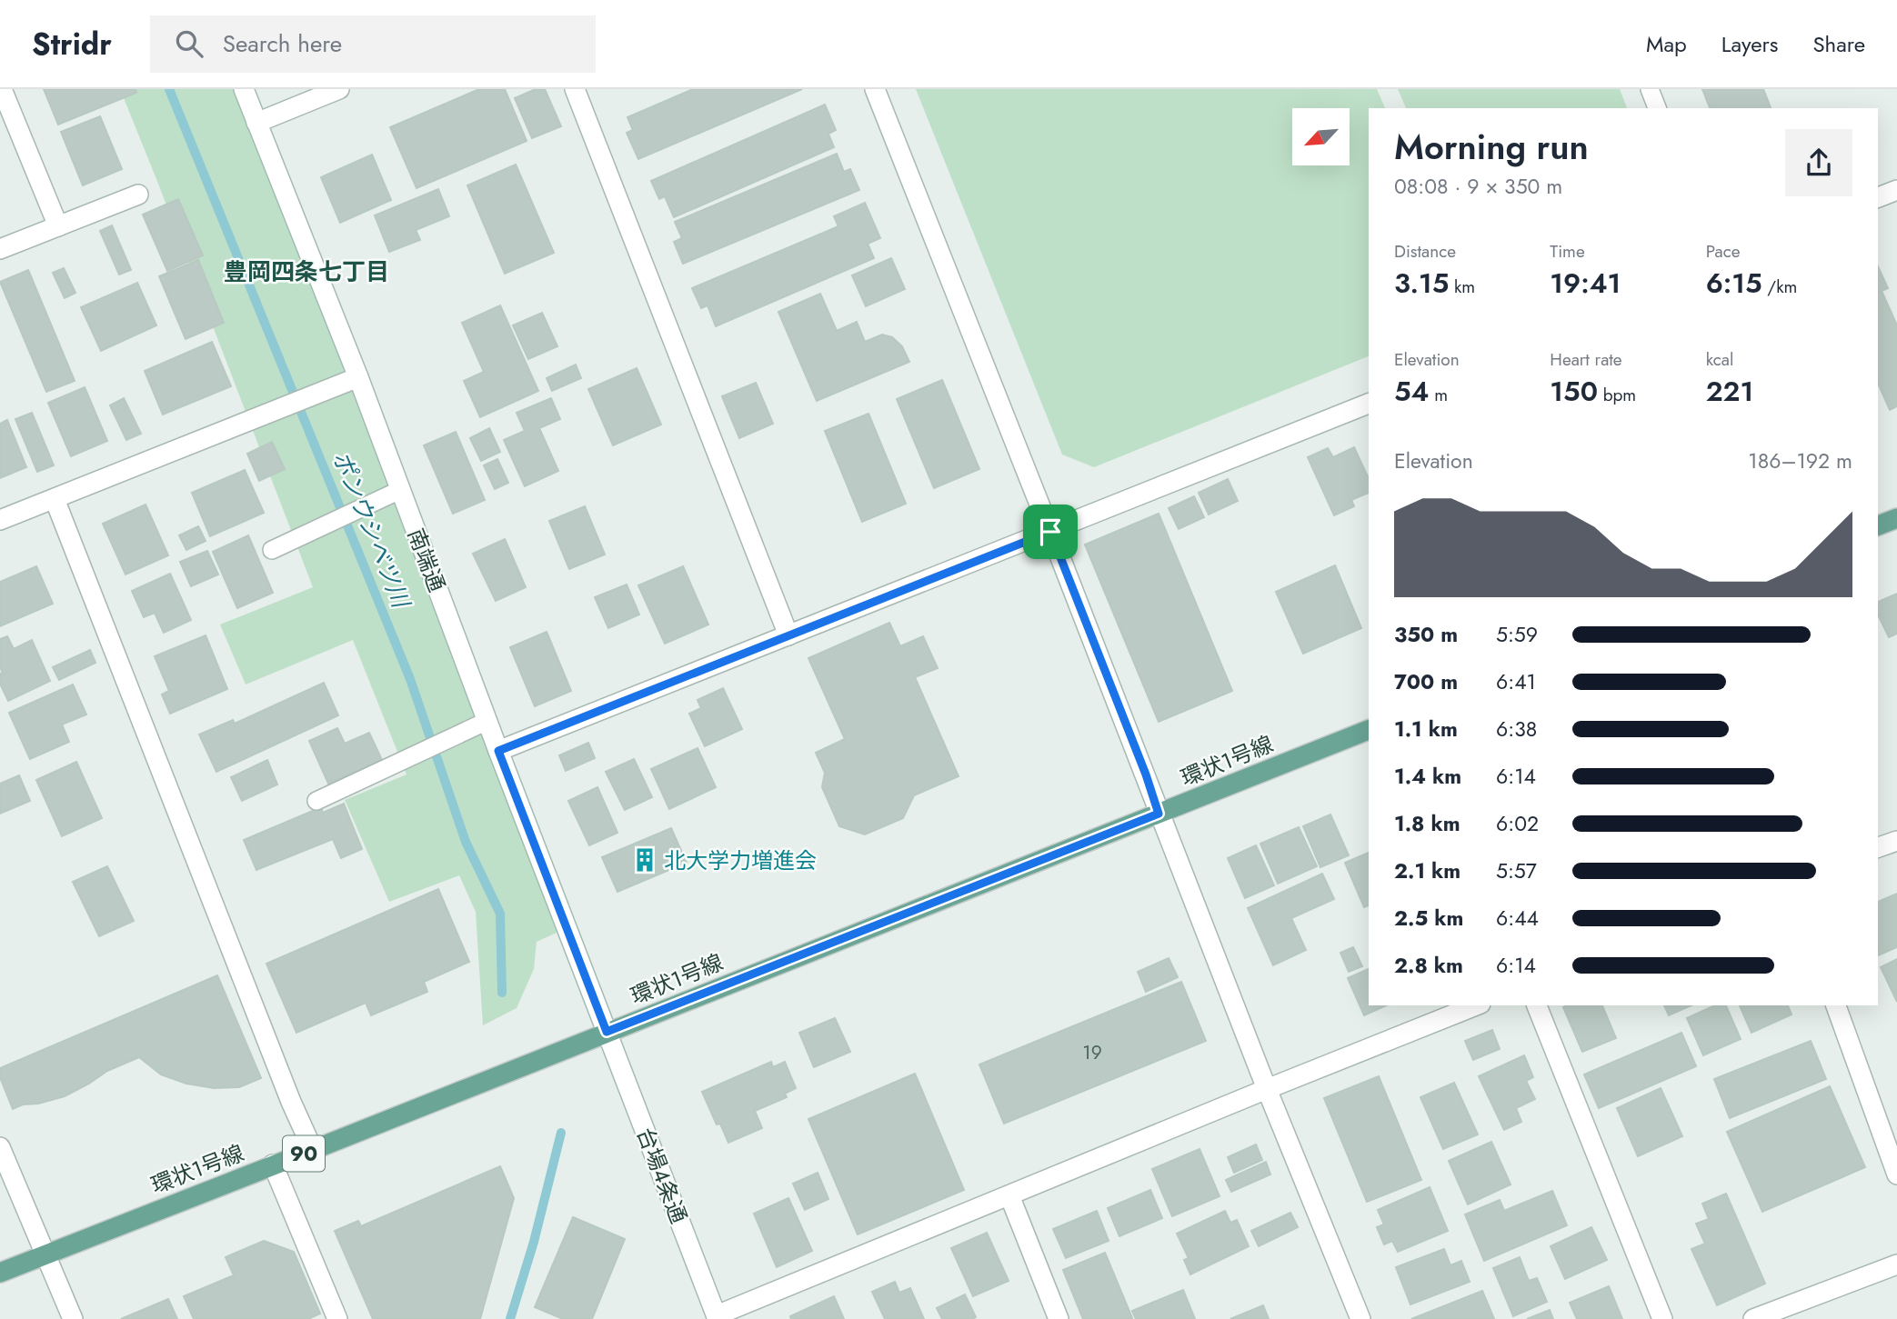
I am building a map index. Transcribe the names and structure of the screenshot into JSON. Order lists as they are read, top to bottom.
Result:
{
  "streets": {
    "main road": ["環状1号線", "90"],
    "street": ["南端通", "台場4条通"]
  },
  "crossings": [
    ["南端通", "環状1号線"],
    ["南端通", "台場4条通"],
    ["環状1号線", "台場4条通"]
  ],
  "districts": ["豊岡四条七丁目"],
  "water": ["ポンウシベツ川"],
  "places": {
    "building": ["北大学力増進会"]
  },
  "house_numbers": ["19"],
  "north": "bottom left",
  "page": {
    "header": "Stridr",
    "search": "Search here",
    "nav": ["Map", "Layers", "Share"],
    "heading": ["Morning run", "08:08 · 9 × 350 m"],
    "stats": [
      ["Distance", "3.15 km"],
      ["Time", "19:41"],
      ["Pace", "6:15 /km"],
      ["Elevation", "54 m"],
      ["Heart rate", "150 bpm"],
      ["kcal", "221"]
    ],
    "chart": ["Elevation", "186–192 m"],
    "list": [
      {
        "name": "350 m",
        "note": "5:59"
      },
      {
        "name": "700 m",
        "note": "6:41"
      },
      {
        "name": "1.1 km",
        "note": "6:38"
      },
      {
        "name": "1.4 km",
        "note": "6:14"
      },
      {
        "name": "1.8 km",
        "note": "6:02"
      },
      {
        "name": "2.1 km",
        "note": "5:57"
      },
      {
        "name": "2.5 km",
        "note": "6:44"
      },
      {
        "name": "2.8 km",
        "note": "6:14"
      }
    ]
  }
}
